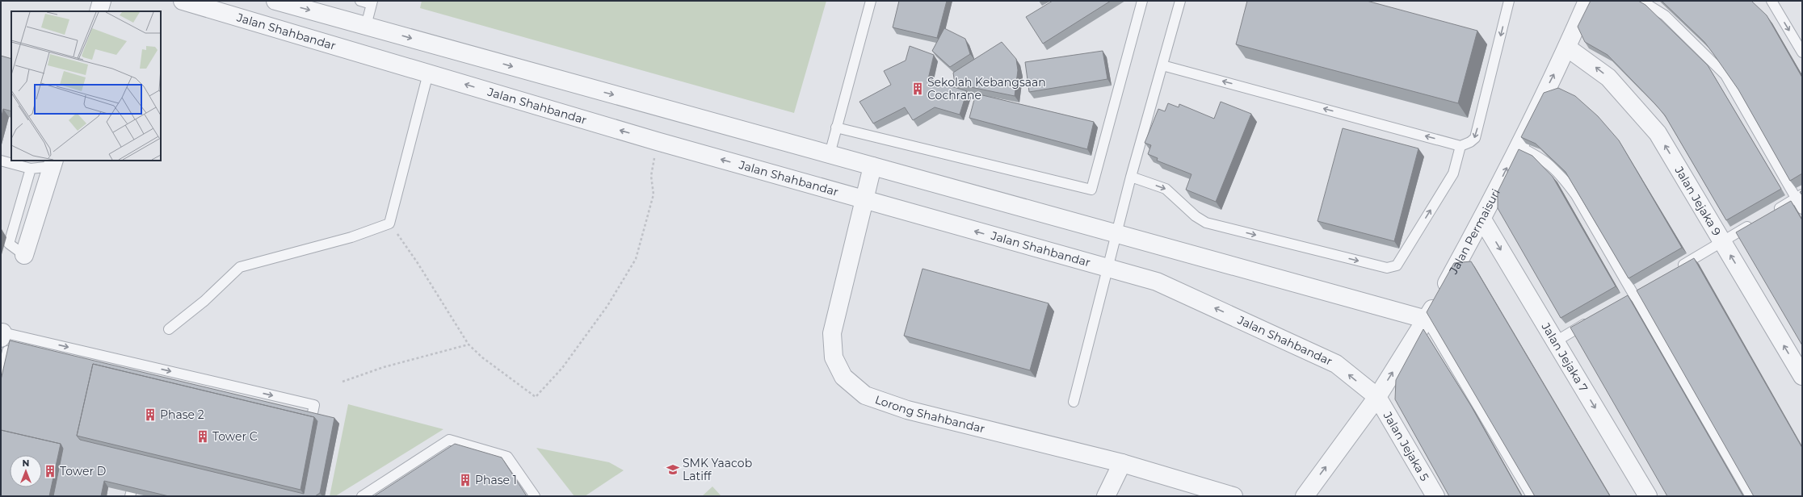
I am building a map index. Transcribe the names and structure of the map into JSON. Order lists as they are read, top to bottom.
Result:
{
  "streets": {
    "street": [
      "Jalan Shahbandar",
      "Jalan Jejaka 9",
      "Jalan Permaisuri",
      "Jalan Jejaka 7",
      "Lorong Shahbandar",
      "Jalan Jejaka 5"
    ]
  },
  "crossings": [
    ["Jalan Shahbandar", "Jalan Permaisuri"],
    ["Jalan Shahbandar", "Lorong Shahbandar"],
    ["Jalan Shahbandar", "Jalan Jejaka 5"],
    ["Jalan Jejaka 9", "Jalan Permaisuri"],
    ["Jalan Permaisuri", "Jalan Jejaka 7"],
    ["Jalan Permaisuri", "Jalan Jejaka 5"]
  ],
  "one_way": ["Jalan Jejaka 9", "Jalan Permaisuri", "Jalan Jejaka 7"],
  "places": {
    "building": [
      "Sekolah Kebangsaan Cochrane",
      "Phase 2",
      "Tower C",
      "Tower D",
      "Phase 1"
    ],
    "school or university": ["SMK Yaacob Latiff"]
  },
  "north": "top"
}
